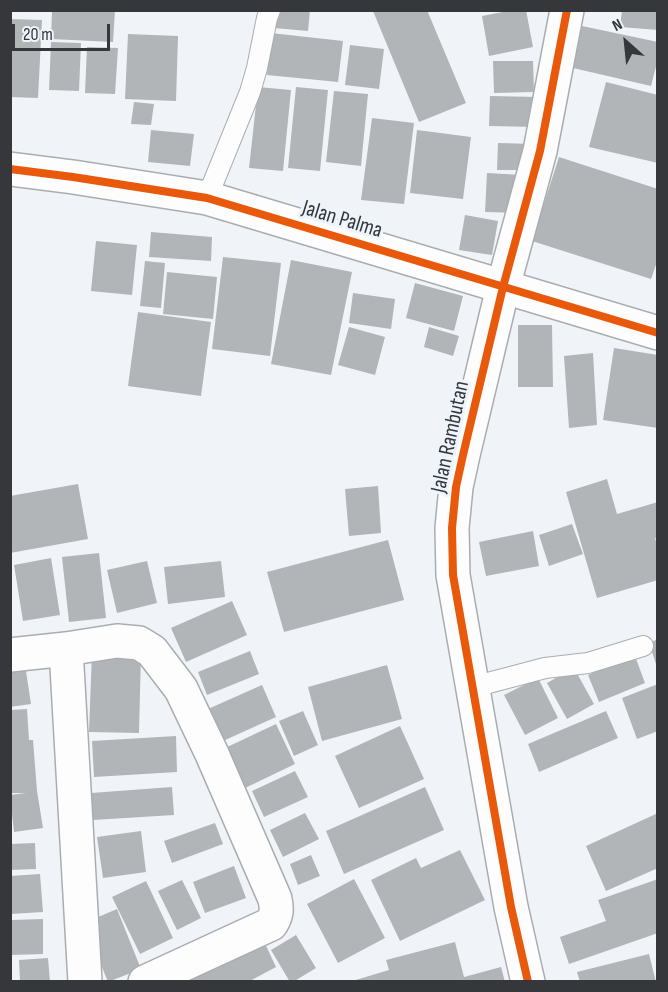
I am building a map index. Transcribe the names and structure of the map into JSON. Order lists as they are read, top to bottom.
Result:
{
  "streets": {
    "street": ["Jalan Palma", "Jalan Rambutan"]
  },
  "crossings": [
    ["Jalan Palma", "Jalan Rambutan"]
  ],
  "scale_bar": "20 m",
  "north": "top left"
}
